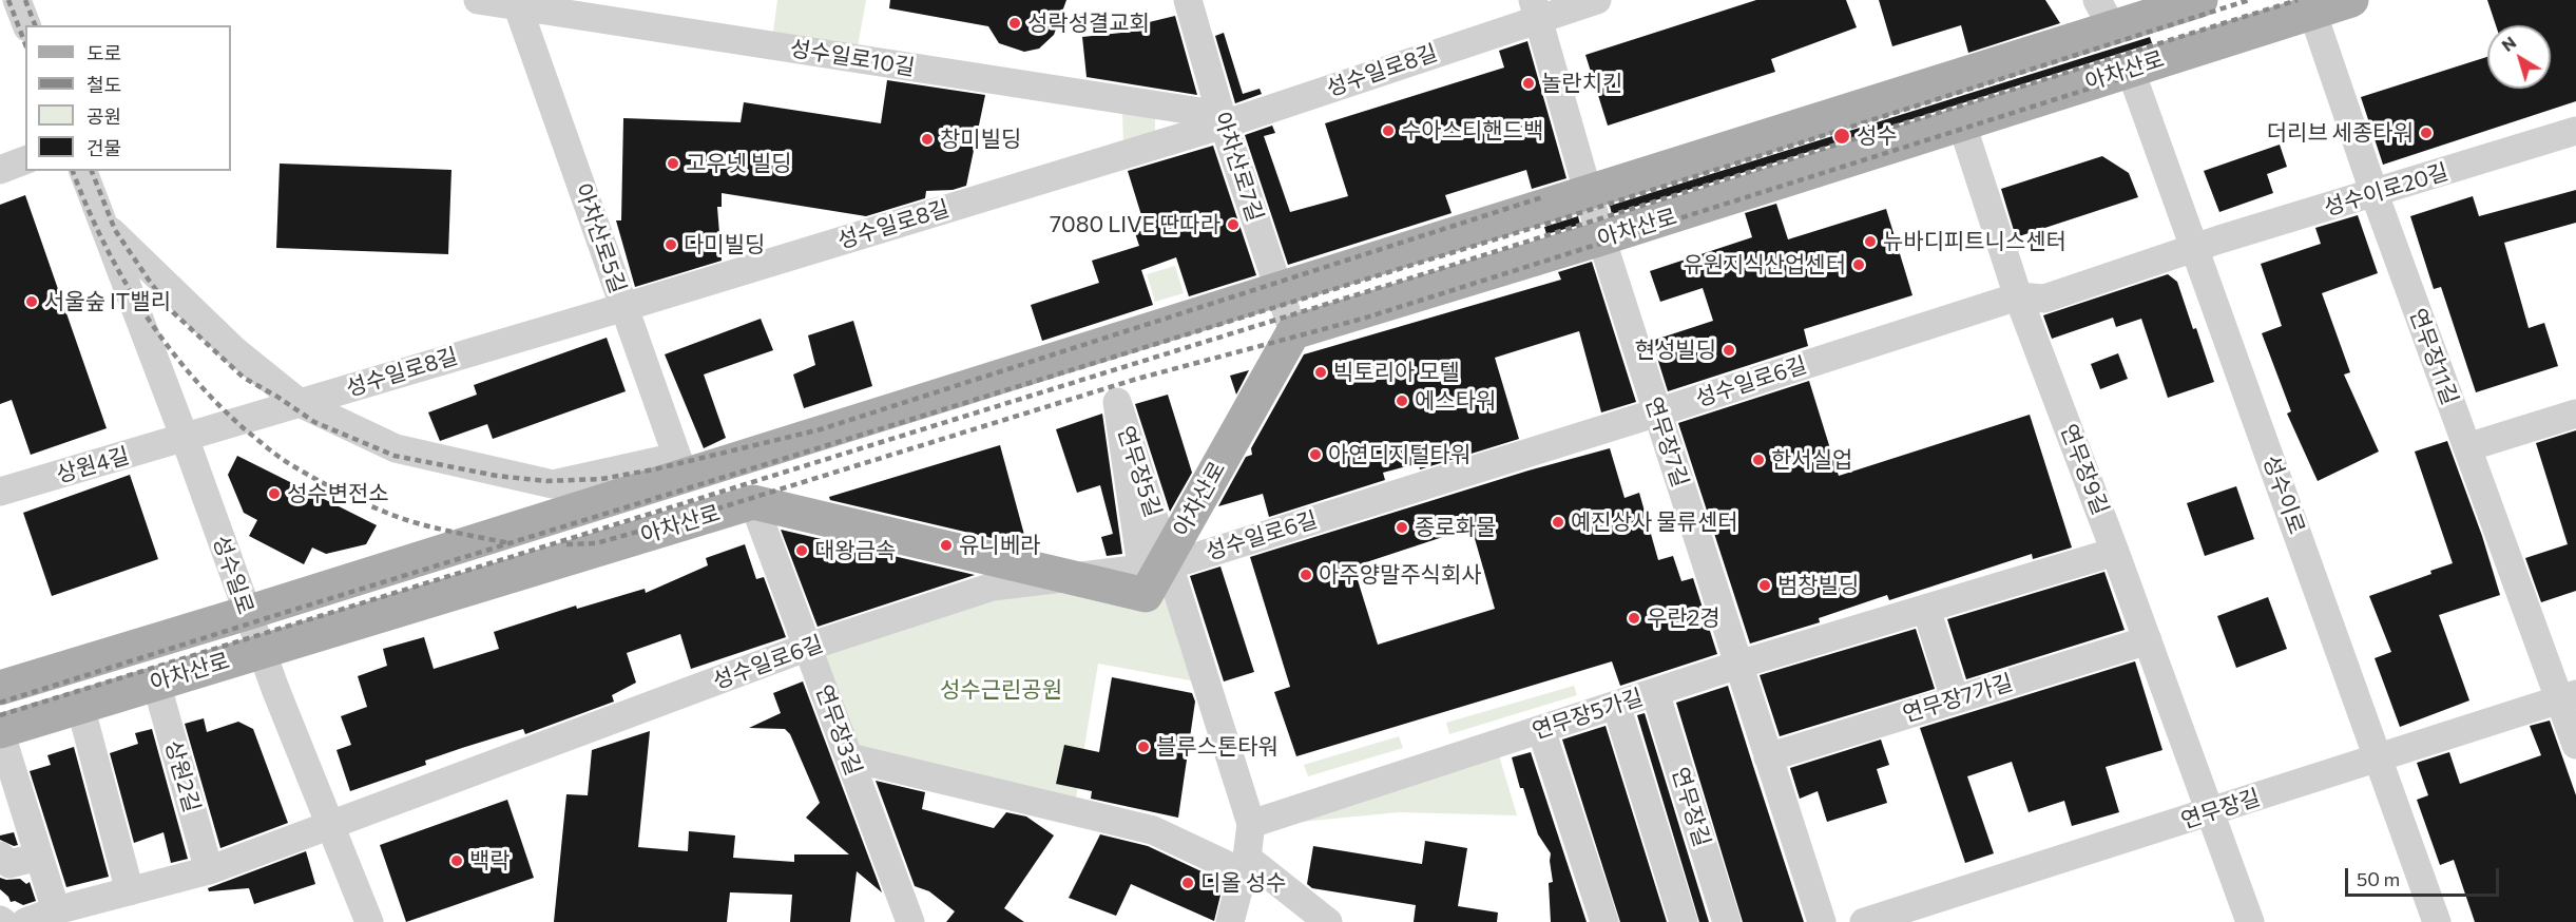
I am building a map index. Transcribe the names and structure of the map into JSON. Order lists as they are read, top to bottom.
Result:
{
  "streets": {
    "main road": ["아차산로"],
    "street": [
      "성수일로10길",
      "성수일로8길",
      "아차산로7길",
      "성수이로20길",
      "아차산로5길",
      "연무장11길",
      "성수일로6길",
      "연무장7길",
      "상원4길",
      "연무장9길",
      "연무장5길",
      "성수이로",
      "성수일로",
      "연무장7가길",
      "연무장5가길",
      "연무장3길",
      "상원2길",
      "연무장길"
    ]
  },
  "crossings": [
    ["성수일로10길", "성수일로8길"],
    ["성수일로10길", "아차산로7길"],
    ["성수일로10길", "아차산로5길"],
    ["성수일로8길", "아차산로"],
    ["성수일로8길", "아차산로7길"],
    ["성수일로8길", "아차산로5길"],
    ["성수일로8길", "연무장7길"],
    ["성수일로8길", "상원4길"],
    ["성수일로8길", "성수일로"],
    ["아차산로", "아차산로7길"],
    ["아차산로", "아차산로5길"],
    ["아차산로", "연무장11길"],
    ["아차산로", "연무장7길"],
    ["아차산로", "연무장9길"],
    ["아차산로", "연무장5길"],
    ["아차산로", "성수이로"],
    ["아차산로", "성수일로"],
    ["아차산로", "연무장3길"],
    ["아차산로", "상원2길"],
    ["성수이로20길", "연무장11길"],
    ["성수이로20길", "성수일로6길"],
    ["성수이로20길", "성수이로"],
    ["연무장11길", "연무장길"],
    ["성수일로6길", "연무장7길"],
    ["성수일로6길", "연무장9길"],
    ["성수일로6길", "연무장5길"],
    ["성수일로6길", "성수이로"],
    ["성수일로6길", "성수일로"],
    ["성수일로6길", "연무장3길"],
    ["연무장7길", "연무장7가길"],
    ["연무장7길", "연무장5가길"],
    ["상원4길", "성수일로"],
    ["연무장9길", "연무장7가길"],
    ["연무장9길", "연무장5가길"],
    ["연무장9길", "연무장길"],
    ["연무장5길", "연무장5가길"],
    ["성수이로", "연무장길"],
    ["연무장5가길", "연무장길"]
  ],
  "parks": ["성수근린공원"],
  "places": [
    "성락성결교회",
    "놀란치킨",
    "수아스티핸드백",
    "더리브 세종타워",
    "성수",
    "창미빌딩",
    "고우넷 빌딩",
    "7080 LIVE 딴따라",
    "뉴바디피트니스센터",
    "다미빌딩",
    "유원지식산업센터",
    "서울숲 IT밸리",
    "현성빌딩",
    "빅토리아 모텔",
    "에스타워",
    "아연디지털타워",
    "한서실업",
    "성수변전소",
    "예진상사 물류센터",
    "종로화물",
    "유니베라",
    "대왕금속",
    "아주양말주식회사",
    "범창빌딩",
    "우란2경",
    "블루스톤타워",
    "백락",
    "디올 성수"
  ],
  "legend": [
    "도로",
    "철도",
    "공원",
    "건물"
  ],
  "scale_bar": "50 m",
  "north": "top left"
}
